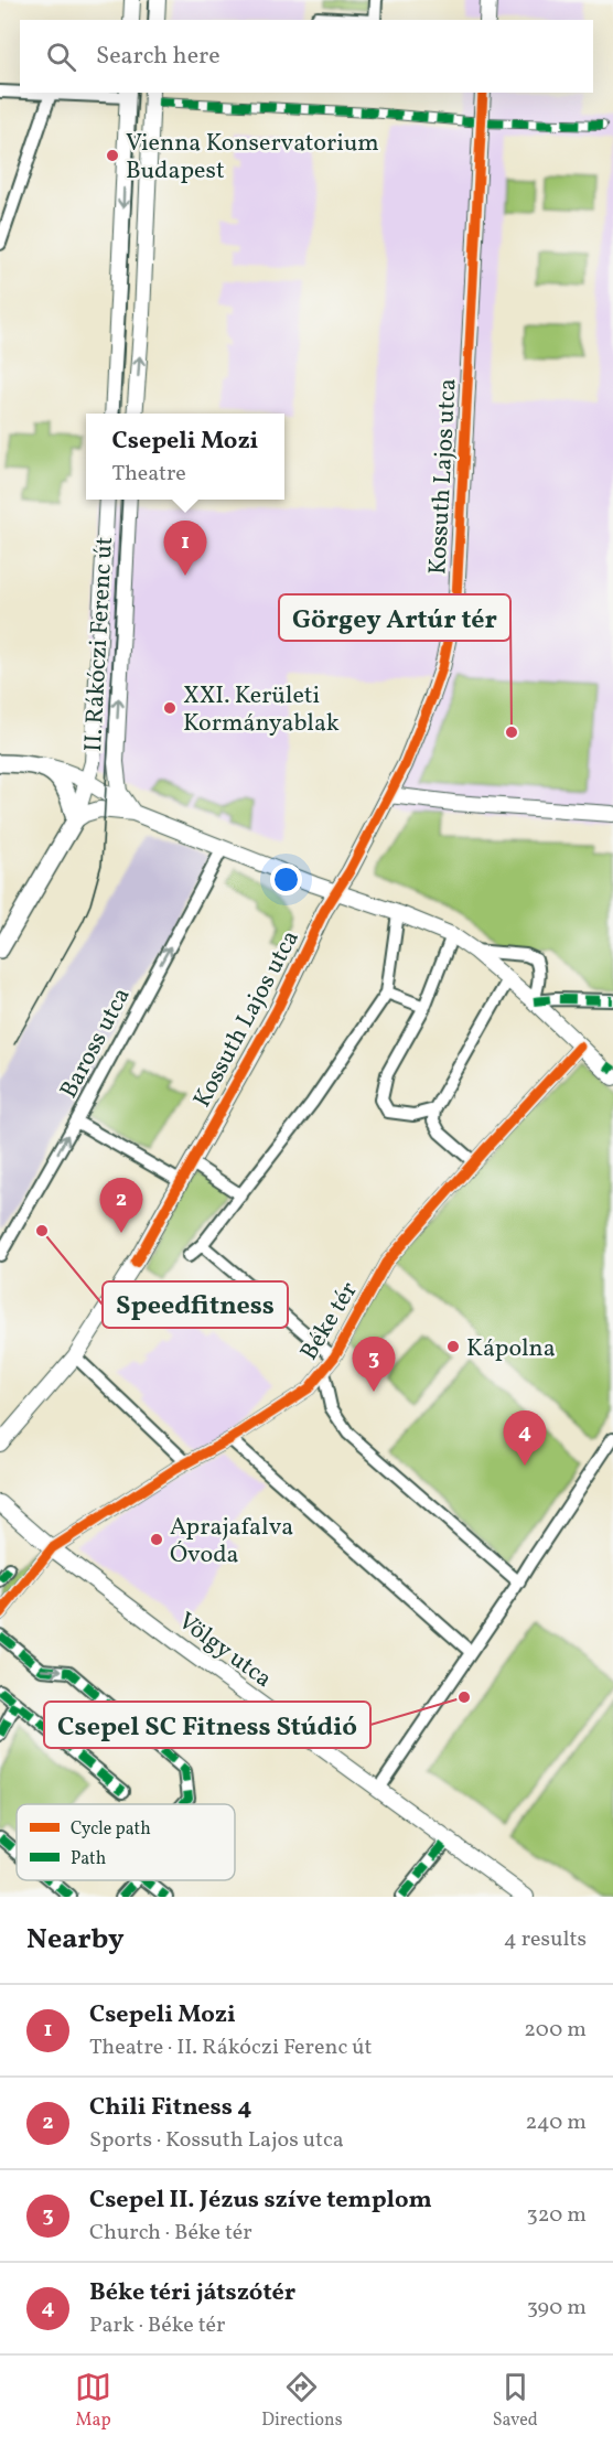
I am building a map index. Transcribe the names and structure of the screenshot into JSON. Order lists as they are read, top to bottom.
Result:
{
  "streets": {
    "main road": ["II. Rákóczi Ferenc út"],
    "street": [
      "Kossuth Lajos utca",
      "Baross utca",
      "Béke tér",
      "Völgy utca"
    ]
  },
  "crossings": [
    ["Béke tér", "Völgy utca"]
  ],
  "one_way": ["Baross utca"],
  "places": [
    "Vienna Konservatorium Budapest",
    "XXI. Kerületi Kormányablak",
    "Görgey Artúr tér",
    "Speedfitness",
    "Kápolna",
    "Aprajafalva Óvoda",
    "Csepel SC Fitness Stúdió"
  ],
  "legend": ["Cycle path", "Path"],
  "page": {
    "search": "Search here",
    "popup": ["Csepeli Mozi", "Theatre"],
    "pins": [
      "1",
      "2",
      "3",
      "4"
    ],
    "heading": ["Nearby", "4 results"],
    "list": [
      {
        "mark": "1",
        "name": "Csepeli Mozi",
        "note": "Theatre · II. Rákóczi Ferenc út",
        "value": "200 m"
      },
      {
        "mark": "2",
        "name": "Chili Fitness 4",
        "note": "Sports · Kossuth Lajos utca",
        "value": "240 m"
      },
      {
        "mark": "3",
        "name": "Csepel II. Jézus szíve templom",
        "note": "Church · Béke tér",
        "value": "320 m"
      },
      {
        "mark": "4",
        "name": "Béke téri játszótér",
        "note": "Park · Béke tér",
        "value": "390 m"
      }
    ],
    "nav": ["Map", "Directions", "Saved"]
  }
}
